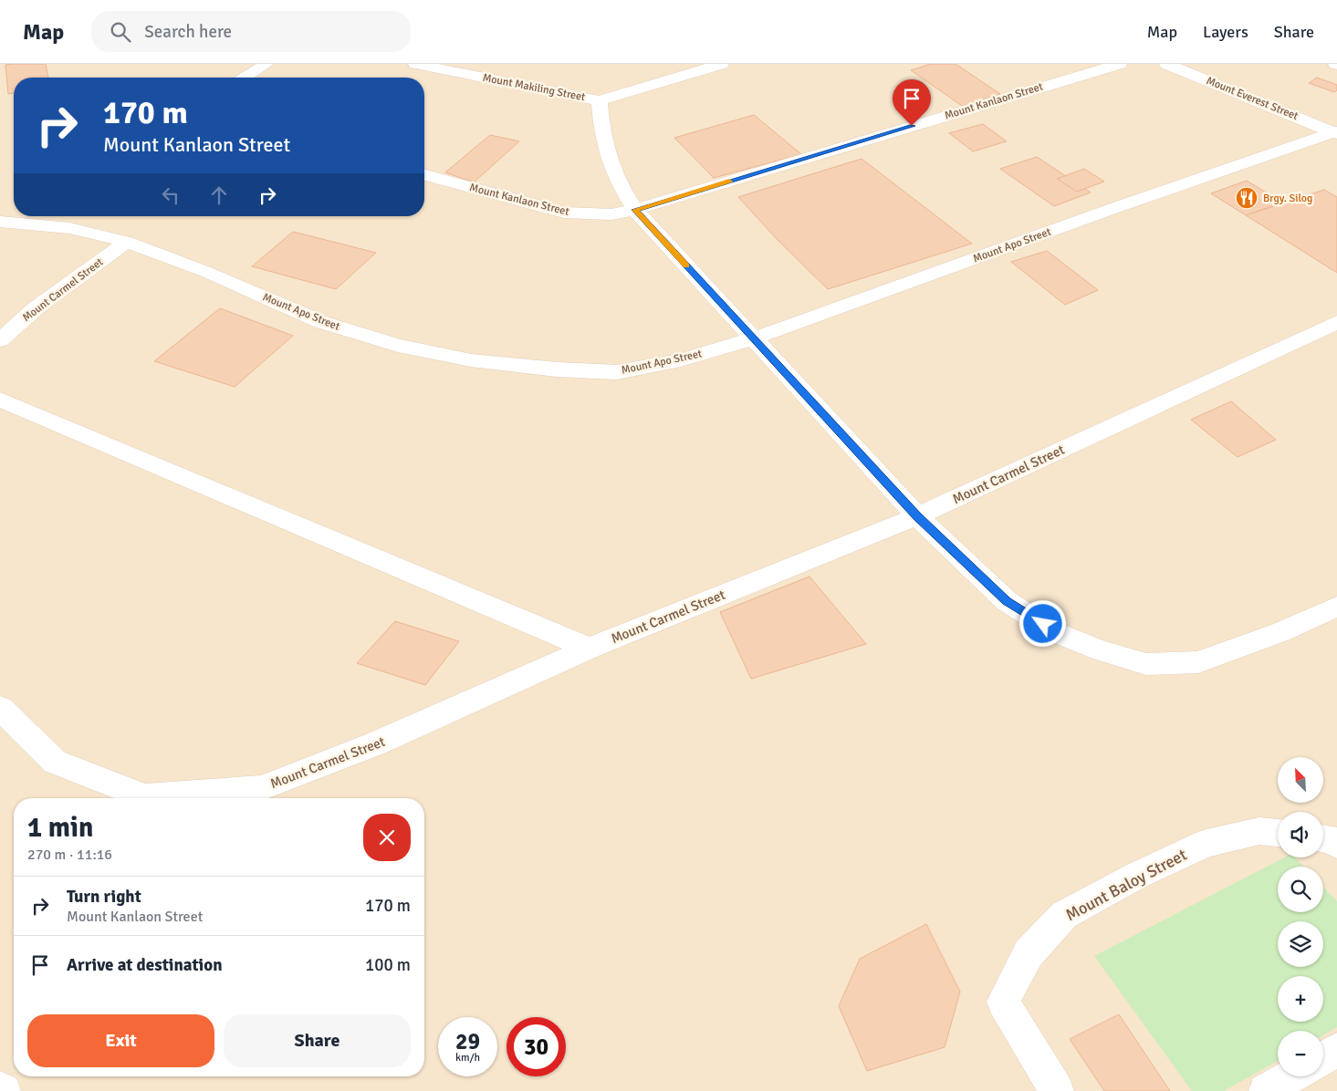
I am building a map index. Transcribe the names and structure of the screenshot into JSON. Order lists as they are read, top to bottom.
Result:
{
  "streets": {
    "street": [
      "Mount Makiling Street",
      "Mount Everest Street",
      "Mount Kanlaon Street",
      "Mount Apo Street",
      "Mount Carmel Street",
      "Mount Baloy Street"
    ]
  },
  "crossings": [
    ["Mount Everest Street", "Mount Apo Street"],
    ["Mount Apo Street", "Mount Carmel Street"]
  ],
  "places": {
    "restaurant": ["Brgy. Silog"]
  },
  "north": "top left",
  "page": {
    "header": "Map",
    "search": "Search here",
    "nav": ["Map", "Layers", "Share"],
    "turn": ["170 m", "Mount Kanlaon Street"],
    "map_buttons": ["+", "−"],
    "heading": ["1 min", "270 m · 11:16"],
    "list": [
      {
        "name": "Turn right",
        "note": "Mount Kanlaon Street",
        "value": "170 m"
      },
      {
        "name": "Arrive at destination",
        "value": "100 m"
      }
    ],
    "buttons": ["Exit", "Share"],
    "speed": "29 km/h",
    "limit": "30"
  }
}
